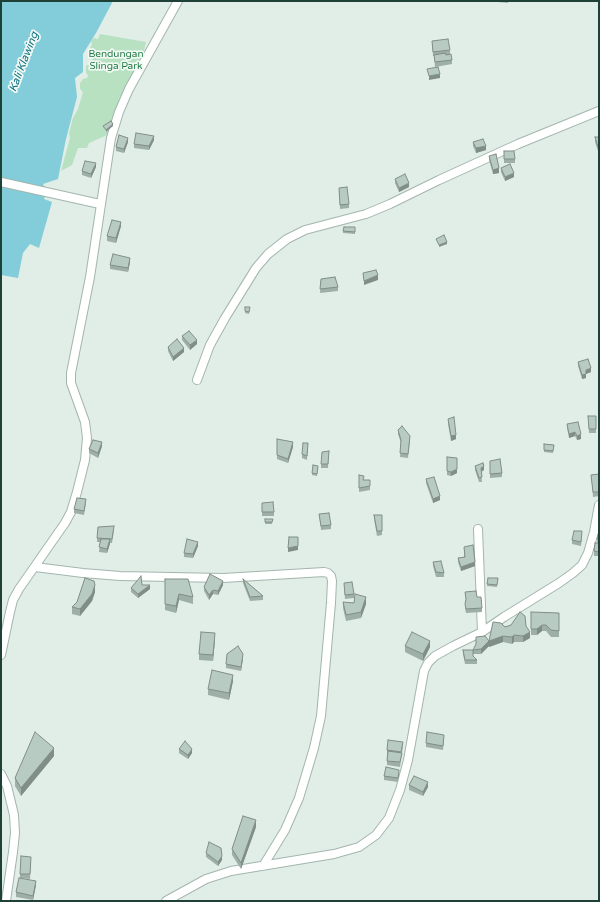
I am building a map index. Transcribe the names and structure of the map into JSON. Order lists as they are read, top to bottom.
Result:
{
  "water": ["Kali Klawing"],
  "parks": ["Bendungan Slinga Park"]
}
